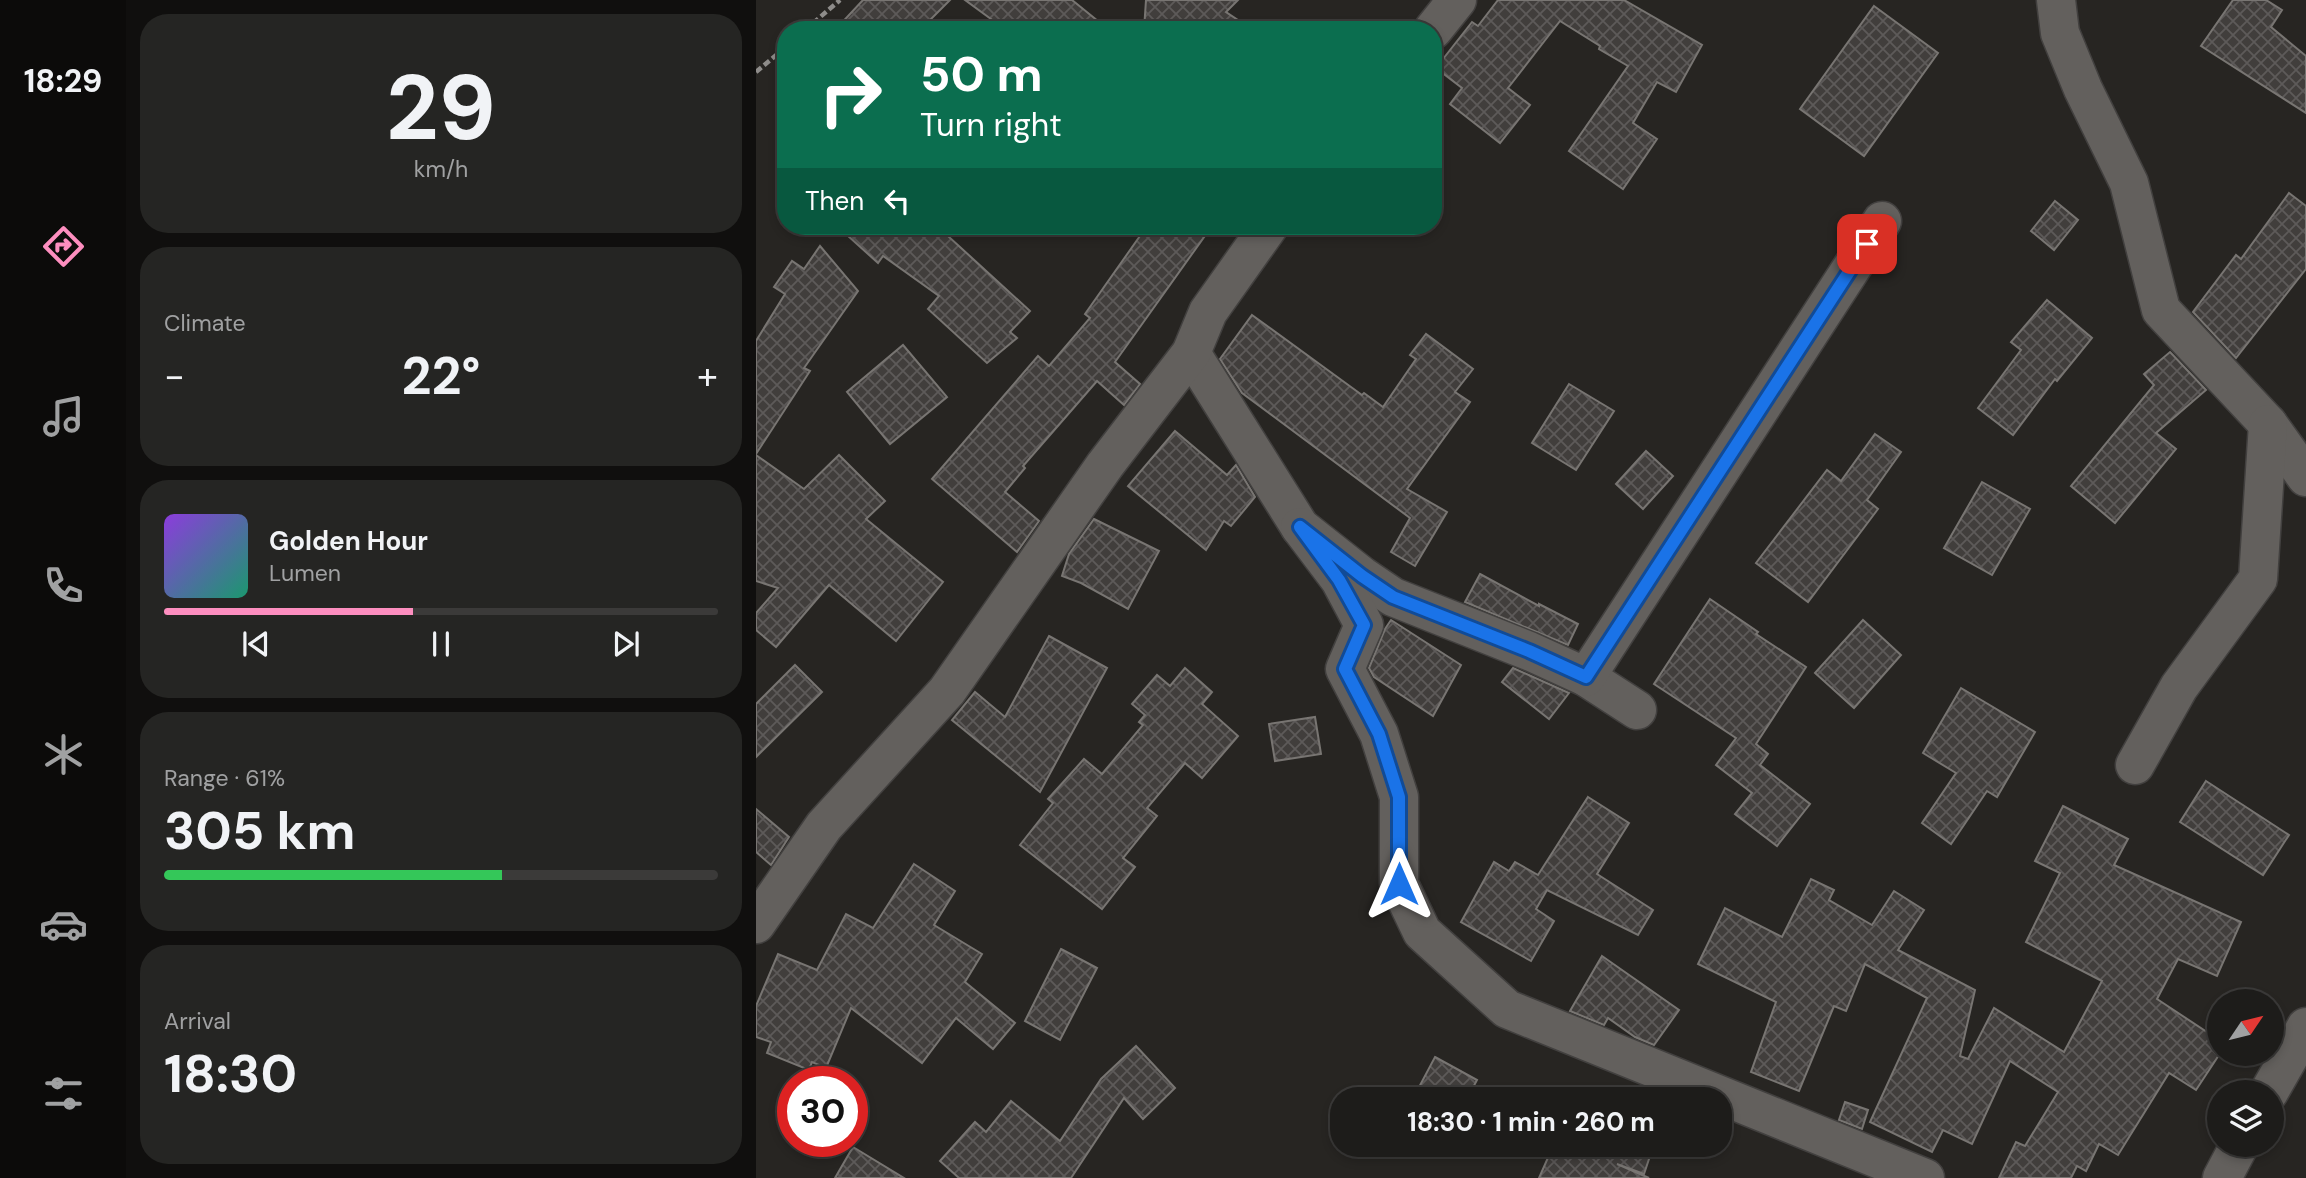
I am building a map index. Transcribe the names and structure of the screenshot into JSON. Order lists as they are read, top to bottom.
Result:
{
  "north": "top right",
  "page": {
    "tabs": "18:29",
    "tile": [
      ["29", "km/h"],
      "Climate",
      ["Range · 61%", "305 km"],
      ["Arrival", "18:30"]
    ],
    "turn": ["50 m", "Turn right"],
    "then": "Then",
    "heat": ["−", "22°", "+"],
    "song": ["Golden Hour", "Lumen"],
    "limit": "30",
    "trip": "18:30 · 1 min · 260 m"
  }
}
